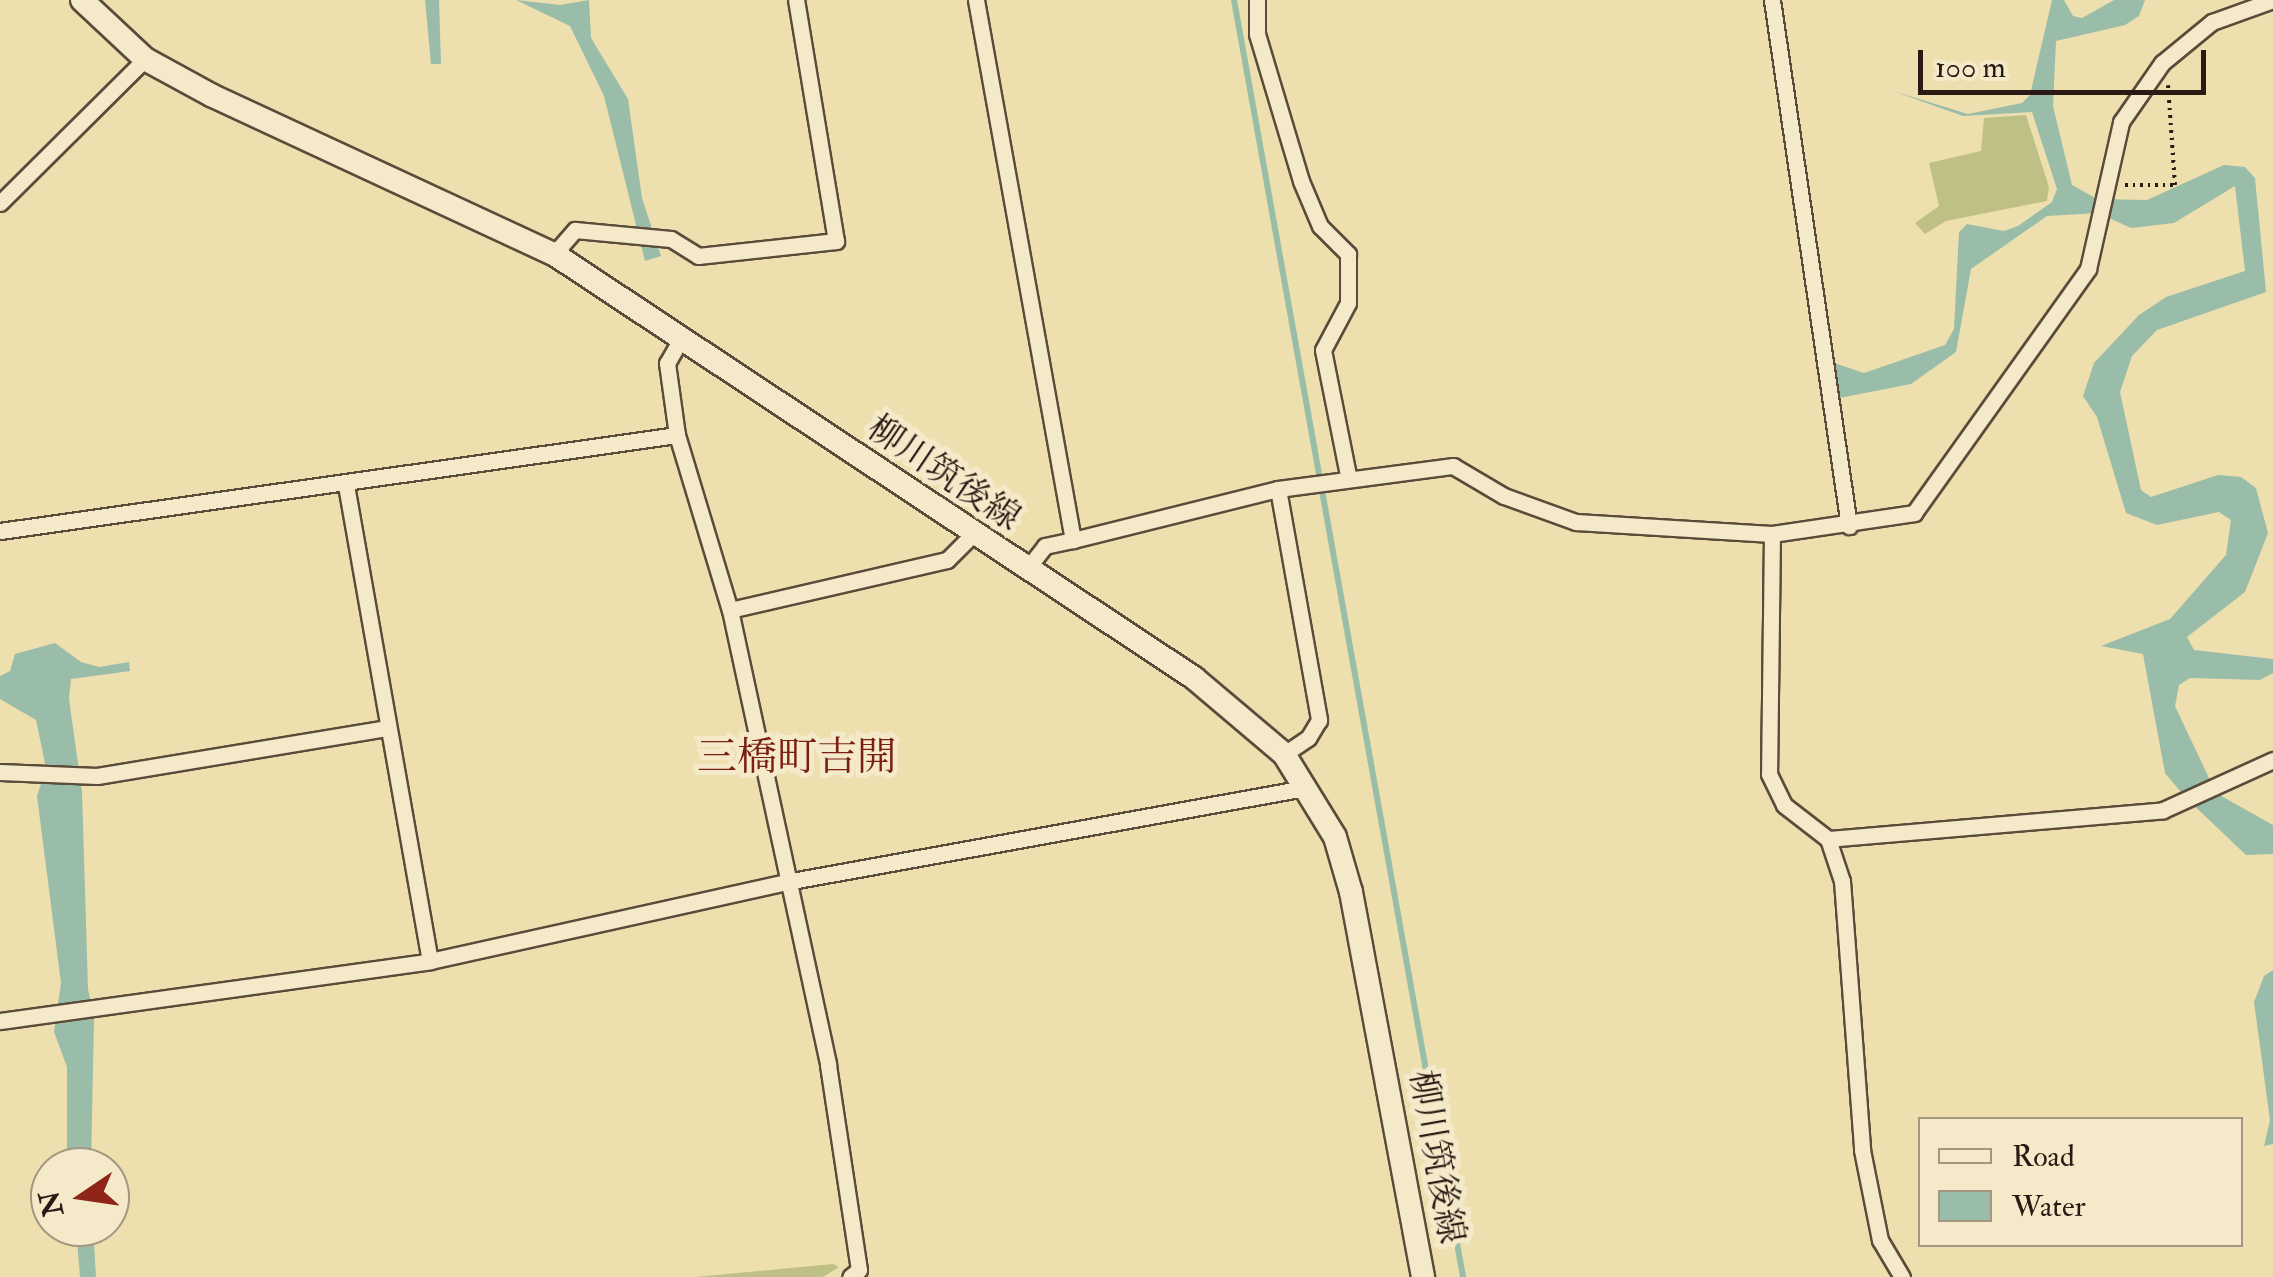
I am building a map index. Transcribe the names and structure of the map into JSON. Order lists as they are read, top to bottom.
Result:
{
  "streets": {
    "main road": ["柳川筑後線"]
  },
  "districts": ["三橋町吉開"],
  "legend": ["Road", "Water"],
  "scale_bar": "100 m",
  "north": "left"
}
